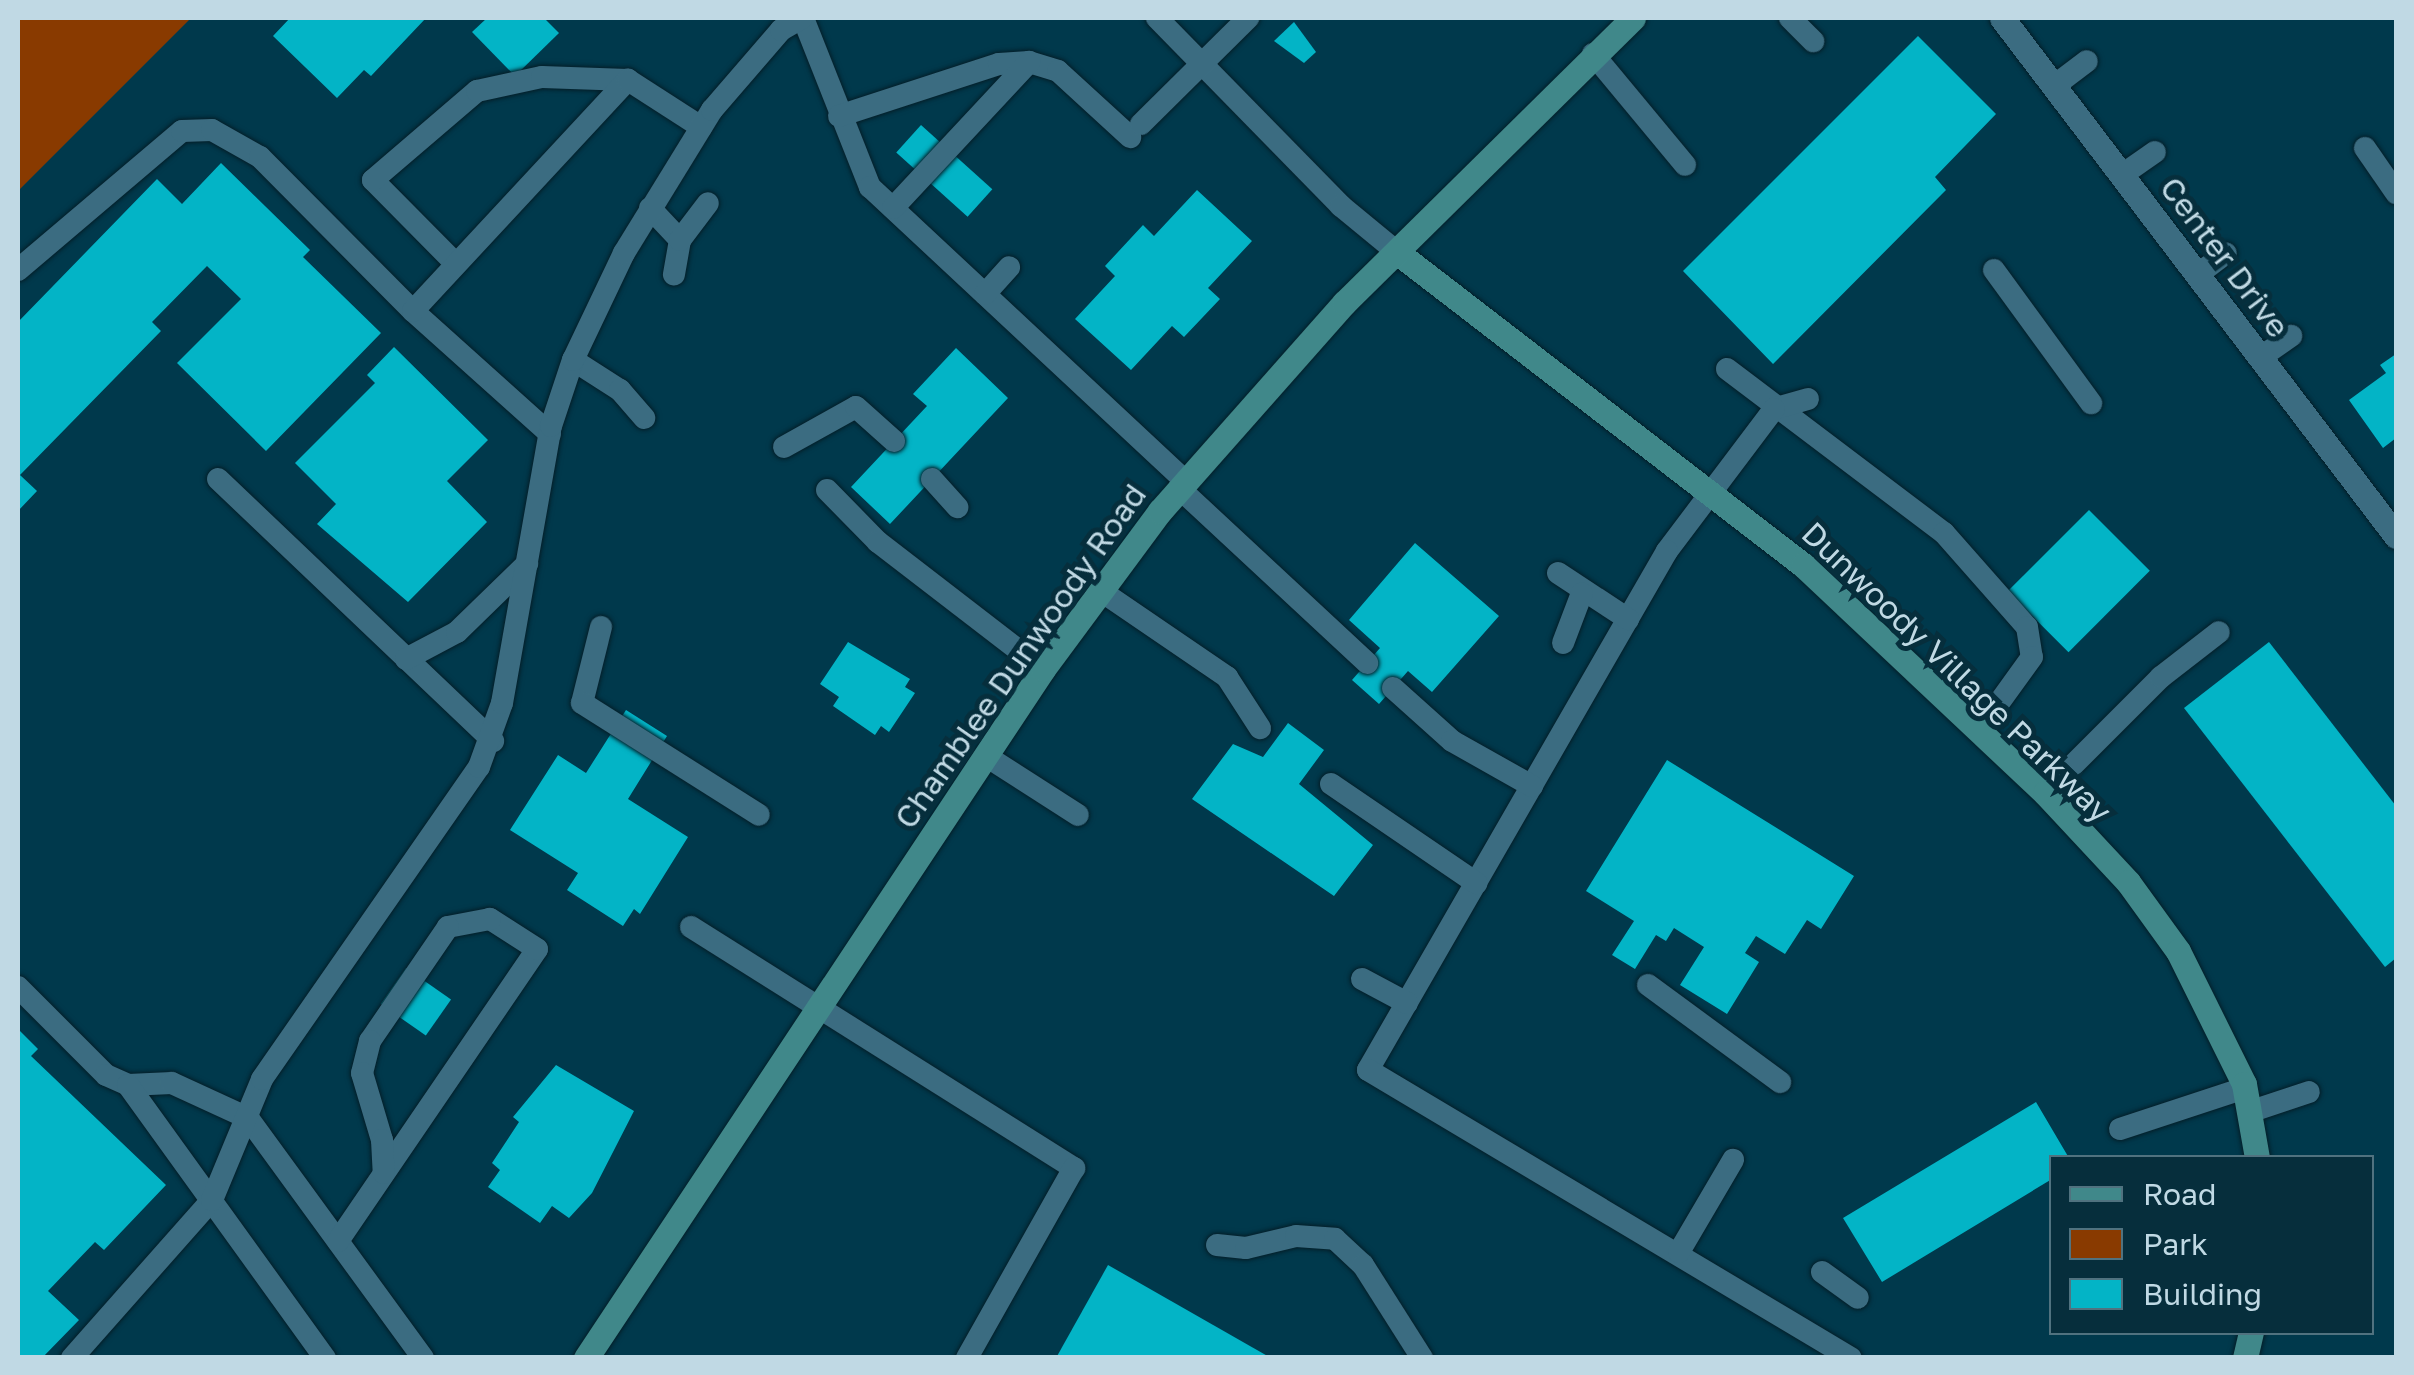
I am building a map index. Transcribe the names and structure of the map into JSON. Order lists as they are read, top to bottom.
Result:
{
  "streets": {
    "street": ["Center Drive", "Chamblee Dunwoody Road", "Dunwoody Village Parkway"]
  },
  "crossings": [
    ["Chamblee Dunwoody Road", "Dunwoody Village Parkway"]
  ],
  "legend": ["Road", "Park", "Building"]
}
